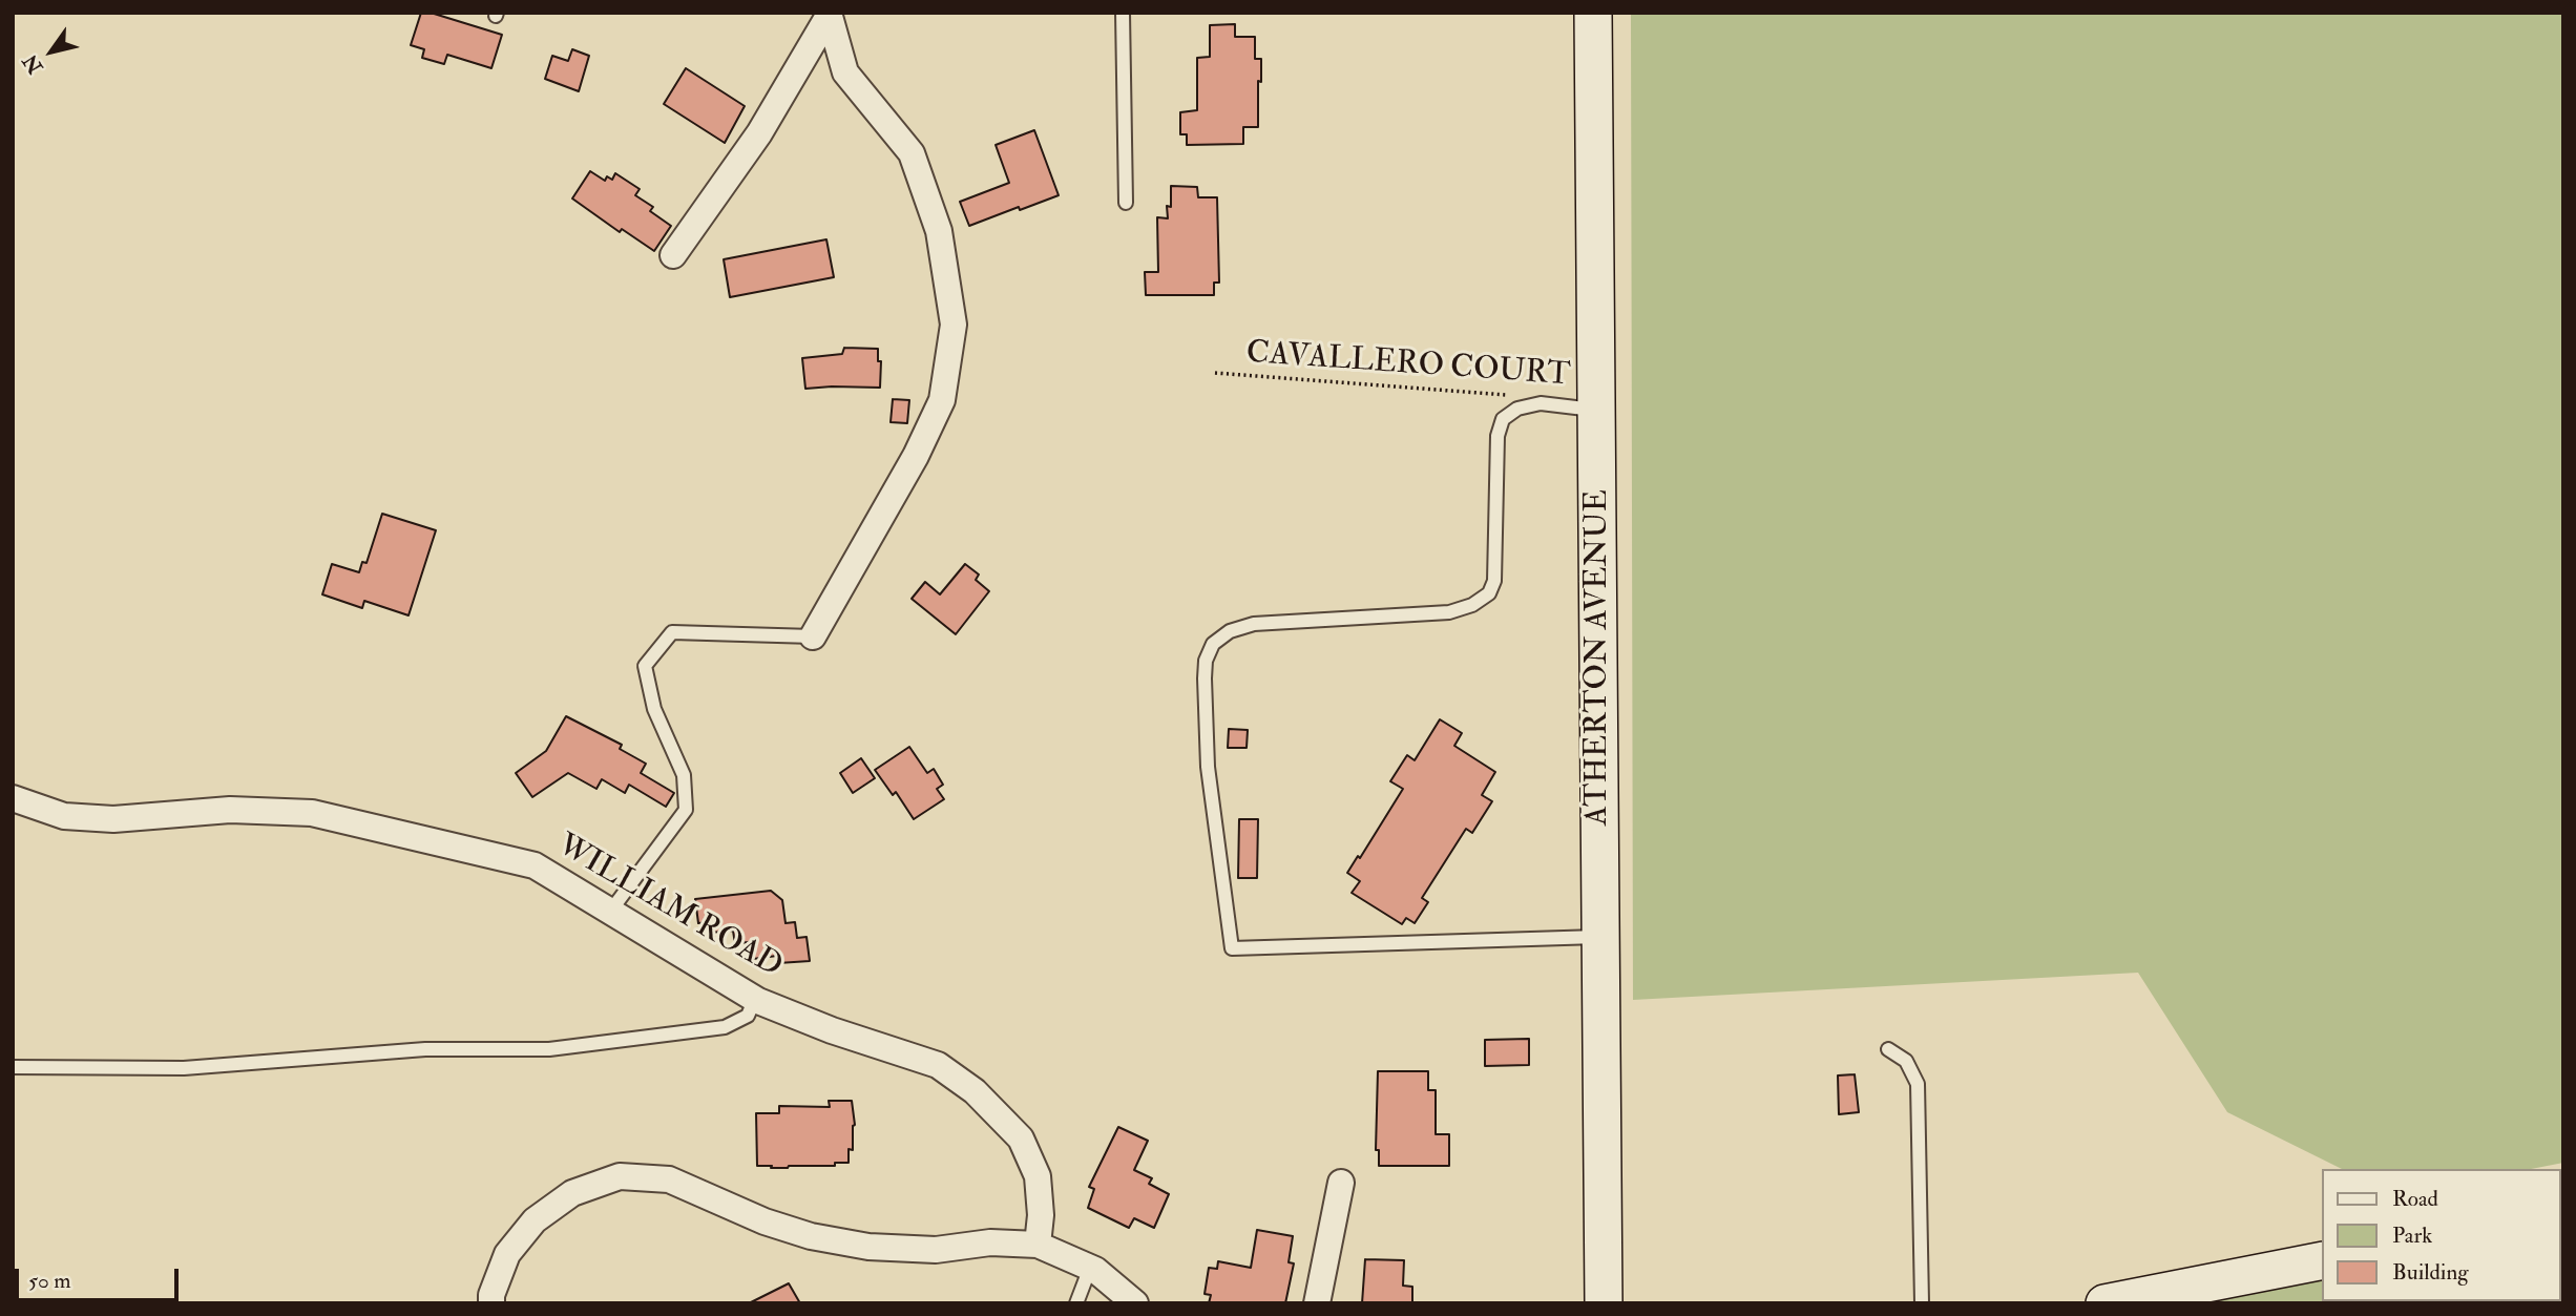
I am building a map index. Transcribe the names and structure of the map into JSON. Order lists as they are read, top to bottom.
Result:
{
  "streets": {
    "main road": ["ATHERTON AVENUE"],
    "street": ["WILLIAM ROAD"],
    "path": ["CAVALLERO COURT"]
  },
  "legend": ["Road", "Park", "Building"],
  "scale_bar": "50 m",
  "north": "bottom left"
}
